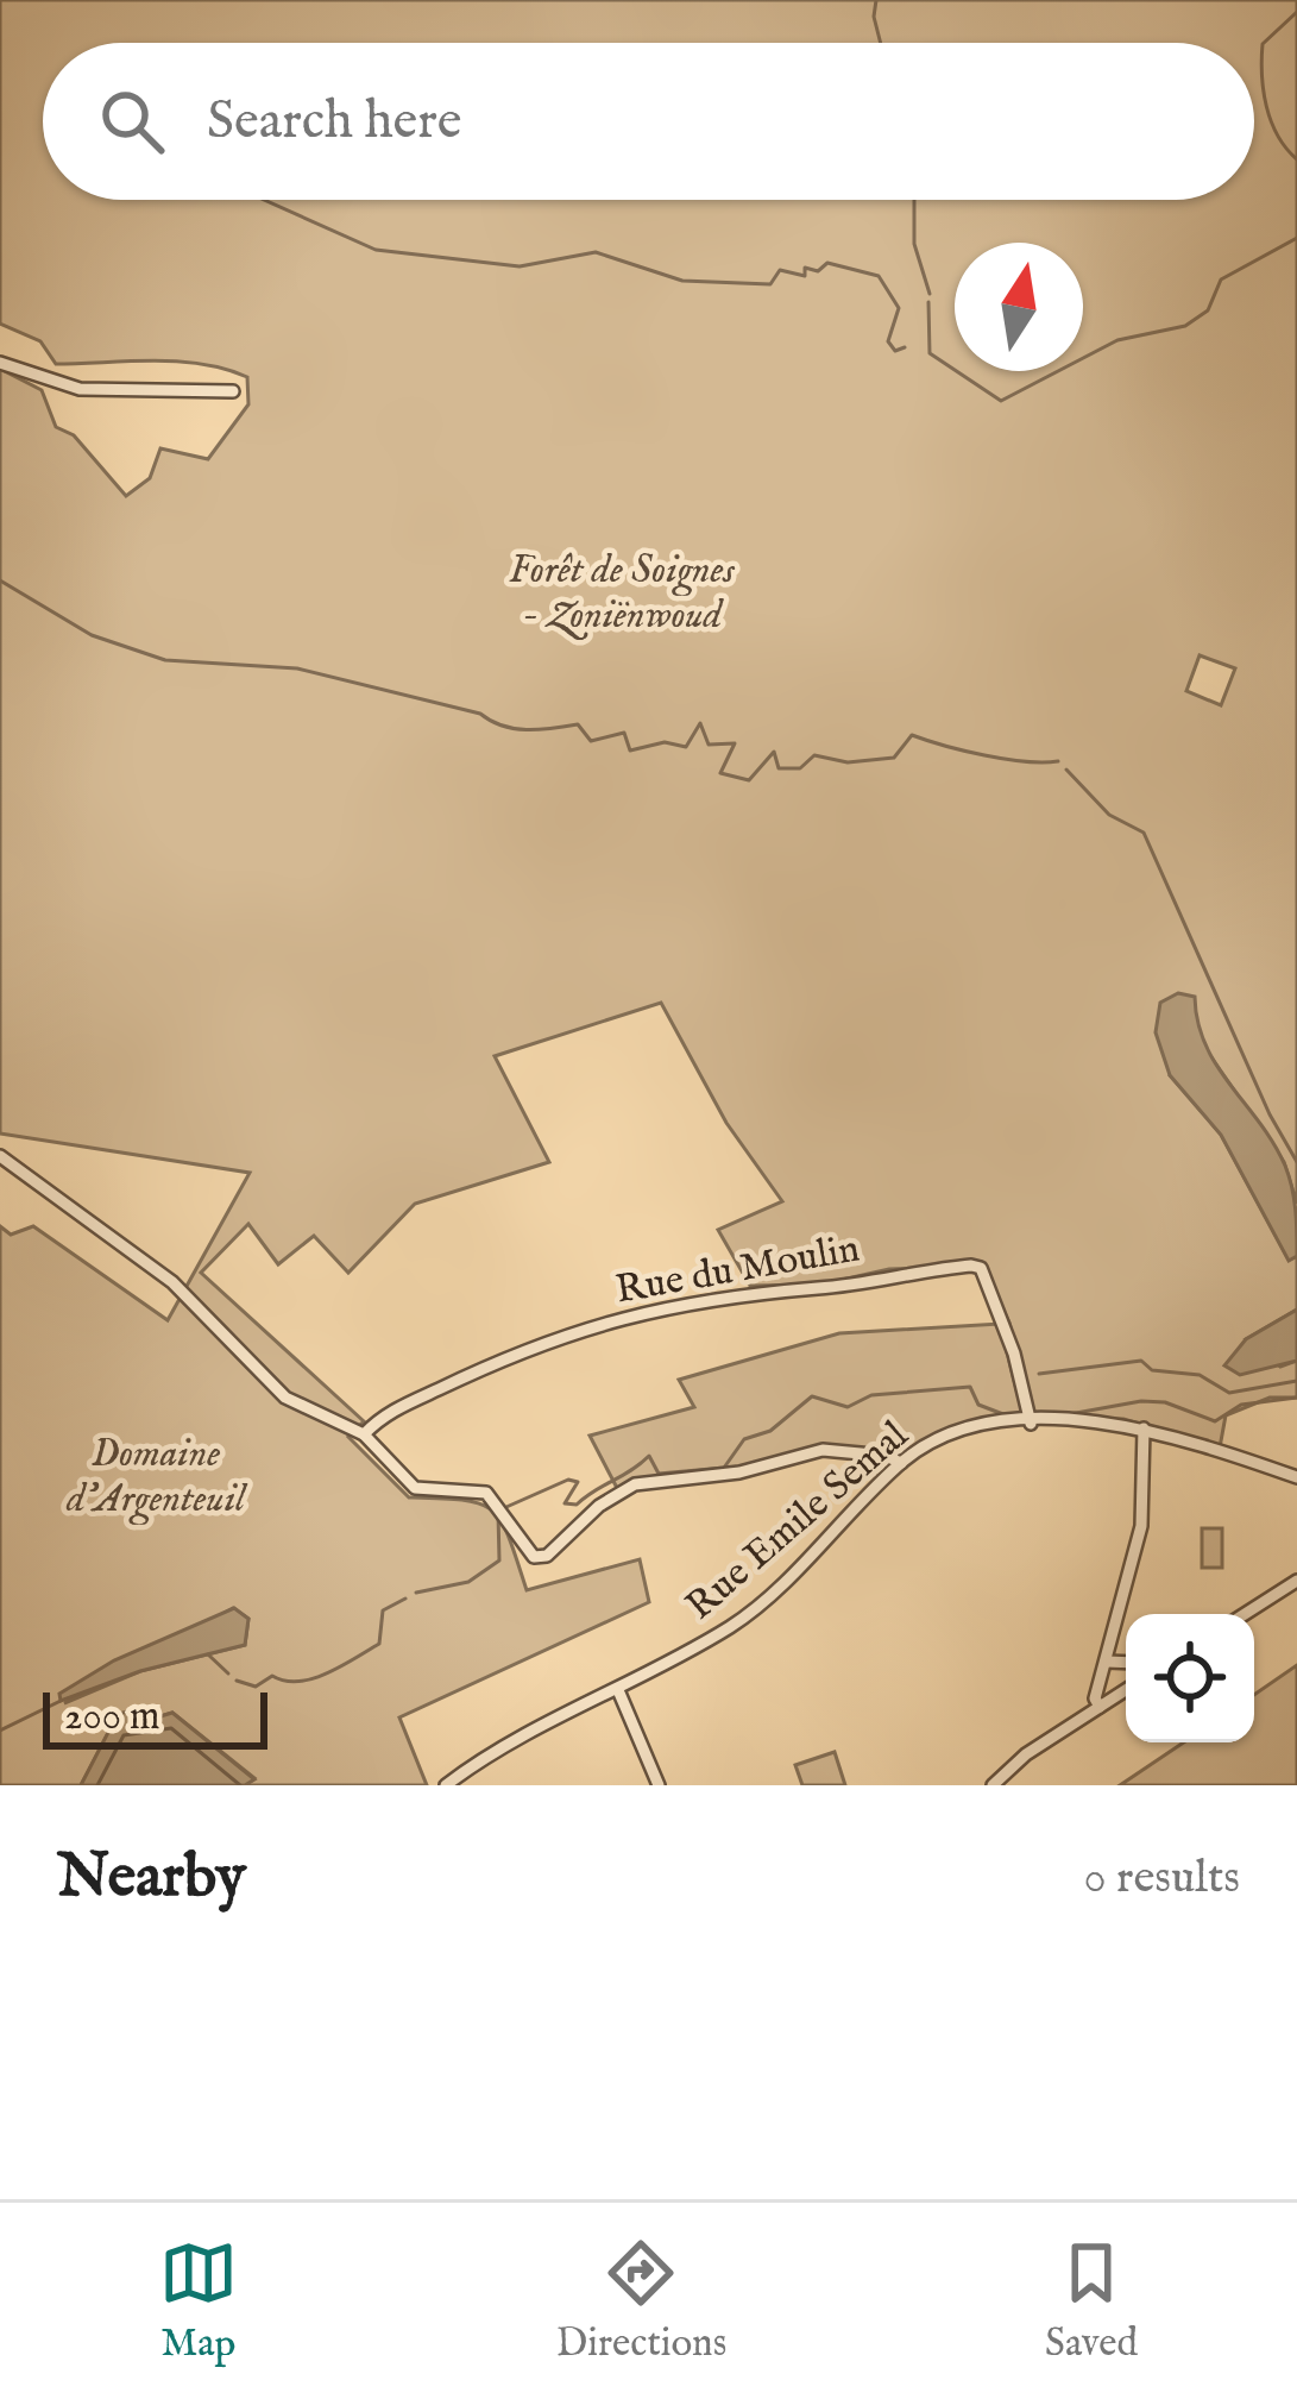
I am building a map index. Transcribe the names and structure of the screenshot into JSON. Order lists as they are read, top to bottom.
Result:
{
  "streets": {
    "street": ["Rue du Moulin", "Rue Emile Semal"]
  },
  "crossings": [
    ["Rue du Moulin", "Rue Emile Semal"]
  ],
  "parks": ["Forêt de Soignes - Zoniënwoud", "Domaine d'Argenteuil"],
  "scale_bar": "200 m",
  "north": "top",
  "page": {
    "search": "Search here",
    "scale": "200 m",
    "heading": ["Nearby", "0 results"],
    "nav": ["Map", "Directions", "Saved"]
  }
}
